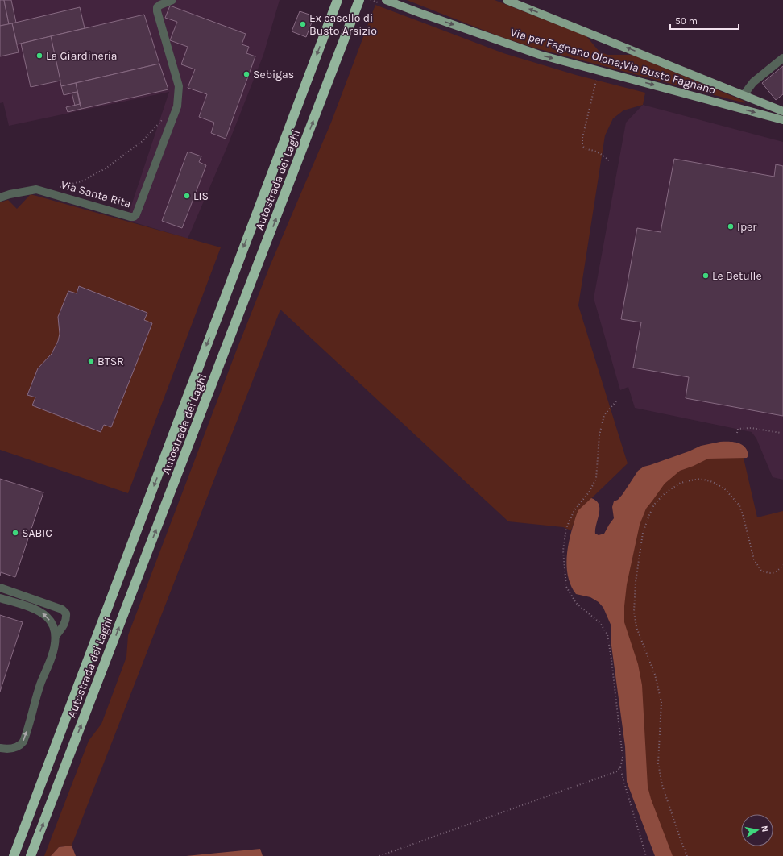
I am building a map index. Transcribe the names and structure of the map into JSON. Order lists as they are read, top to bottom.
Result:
{
  "streets": {
    "highway": ["Autostrada dei Laghi"],
    "main road": ["Via per Fagnano Olona;Via Busto Fagnano"],
    "street": ["Via Santa Rita"]
  },
  "places": [
    "Ex casello di Busto Arsizio",
    "La Giardineria",
    "Sebigas",
    "LIS",
    "Iper",
    "Le Betulle",
    "BTSR",
    "SABIC"
  ],
  "scale_bar": "50 m",
  "north": "right"
}
